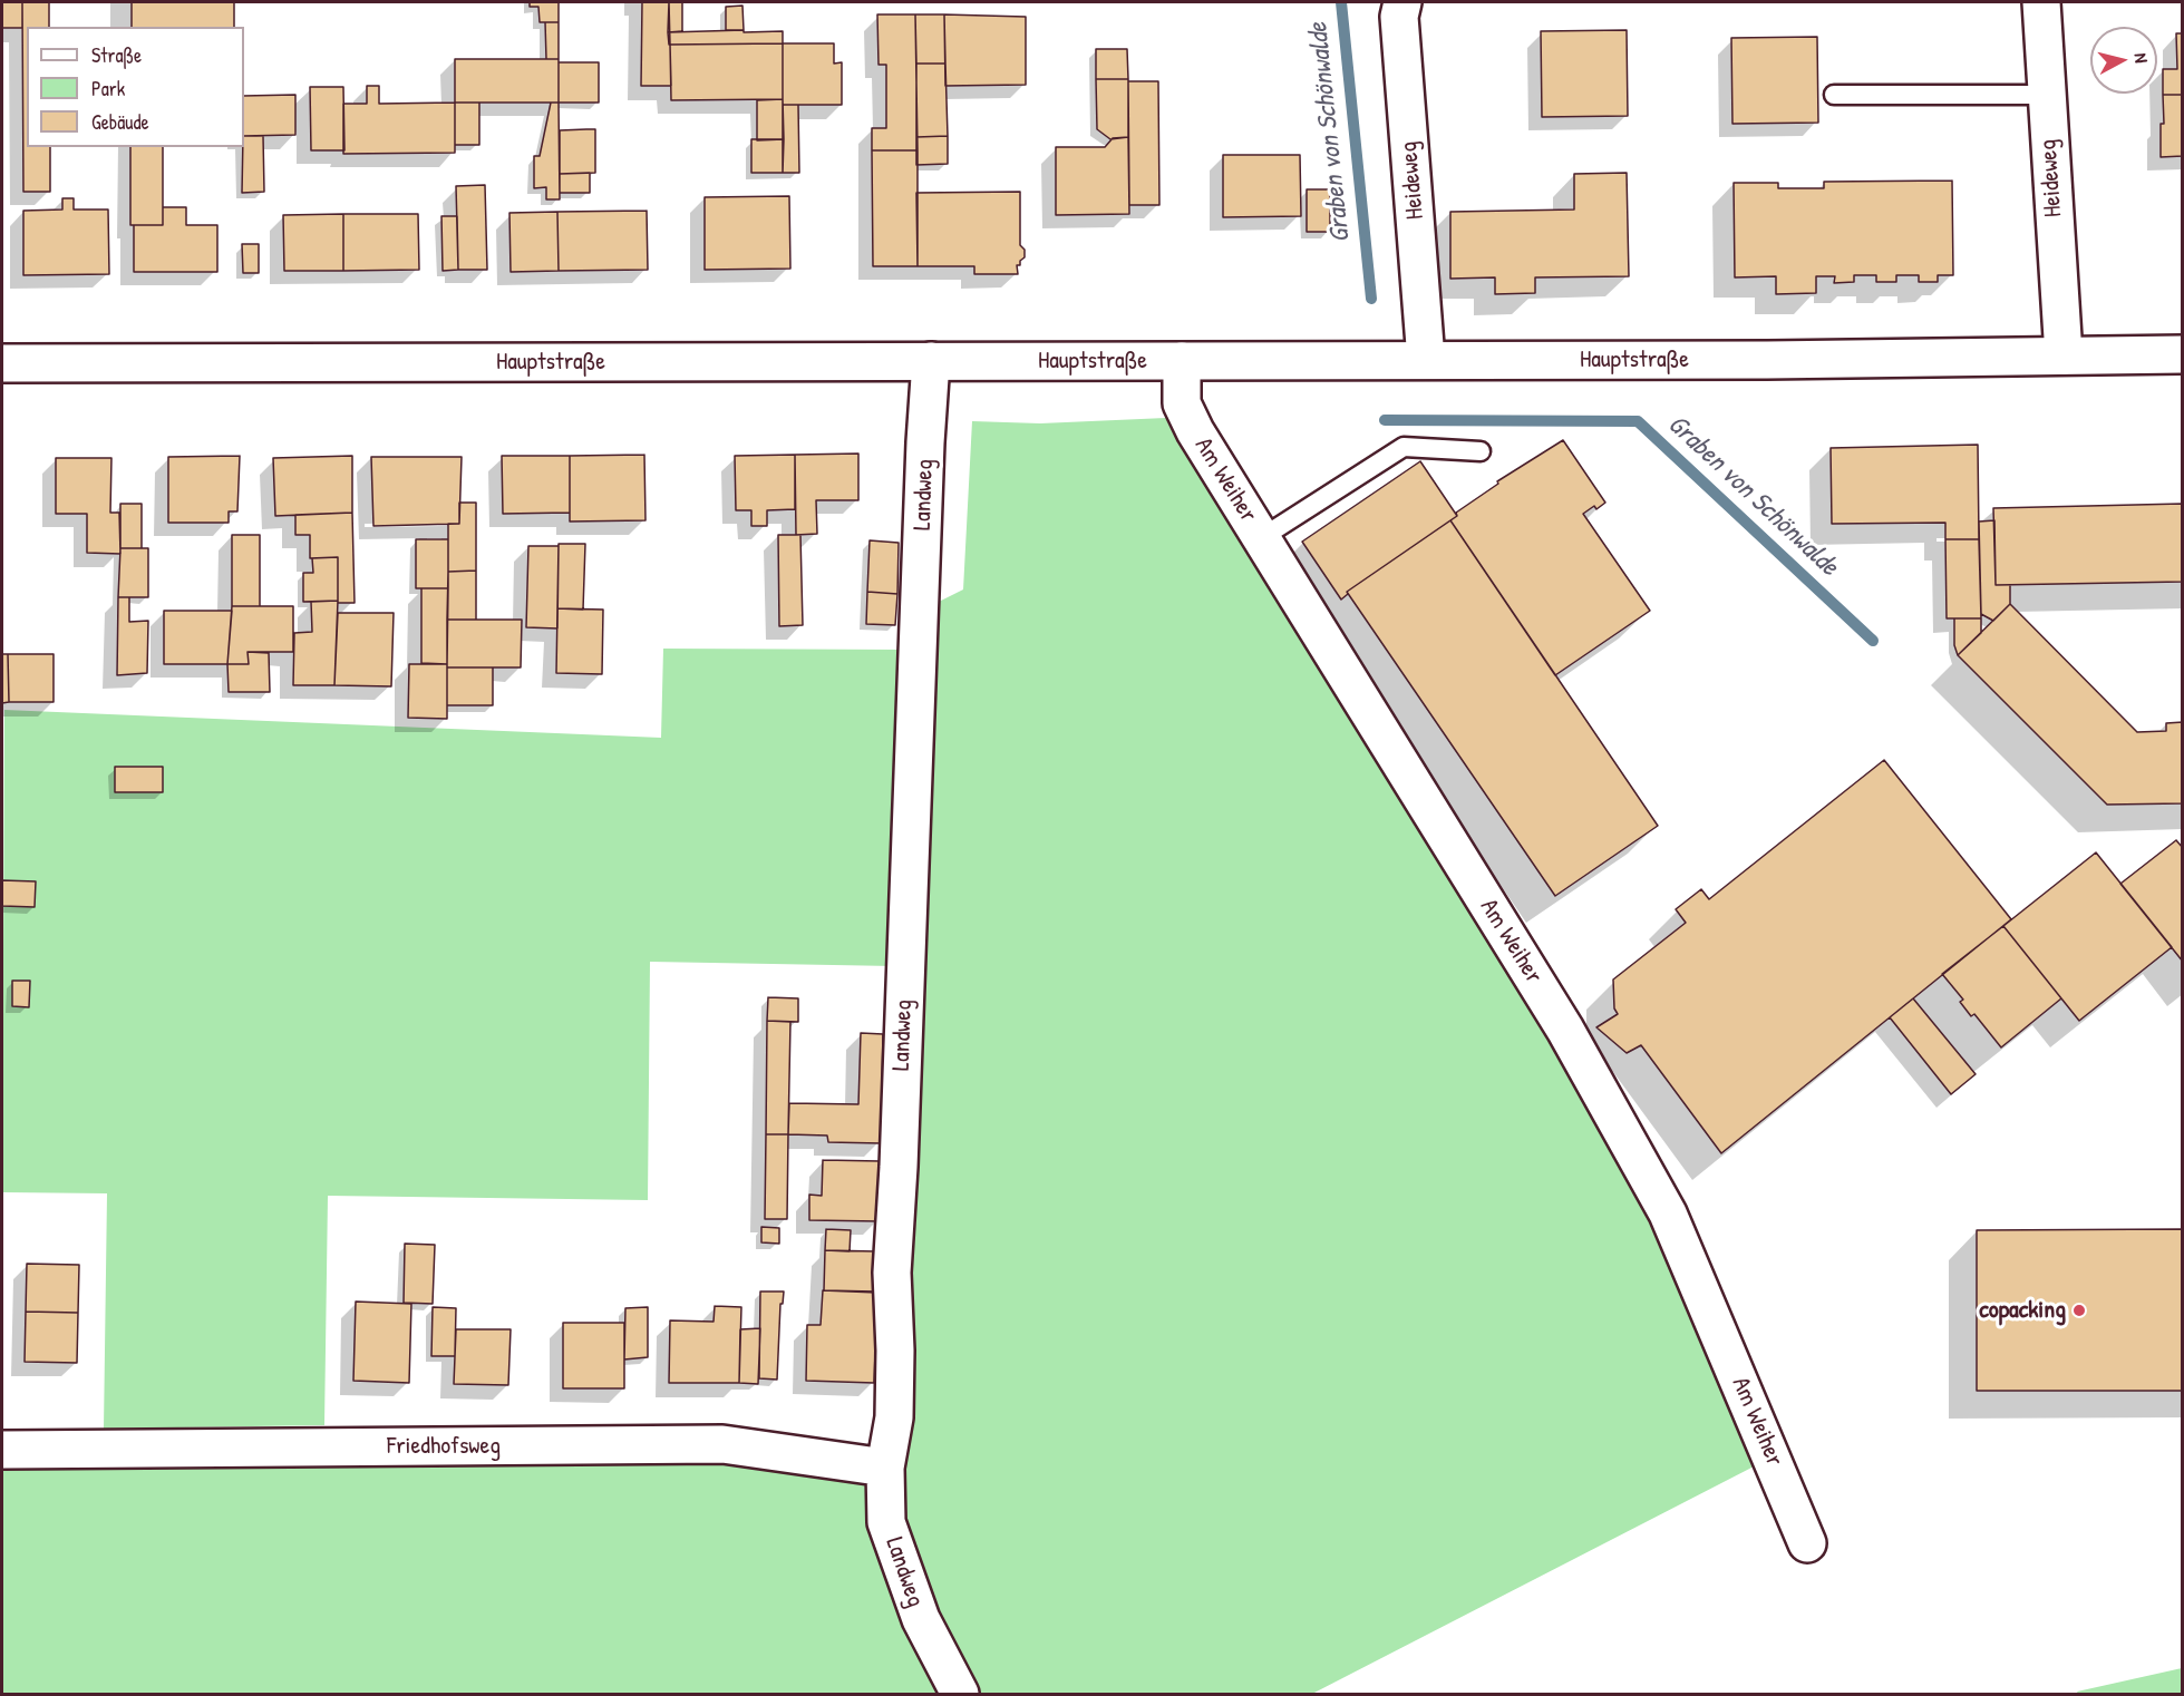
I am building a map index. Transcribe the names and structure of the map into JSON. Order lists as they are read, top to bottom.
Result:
{
  "streets": {
    "street": [
      "Heideweg",
      "Hauptstraße",
      "Am Weiher",
      "Landweg",
      "Friedhofsweg"
    ]
  },
  "crossings": [
    ["Heideweg", "Hauptstraße"],
    ["Hauptstraße", "Am Weiher"],
    ["Hauptstraße", "Landweg"],
    ["Landweg", "Friedhofsweg"]
  ],
  "water": ["Graben von Schönwalde"],
  "places": ["copacking"],
  "legend": ["Straße", "Park", "Gebäude"],
  "north": "right"
}
